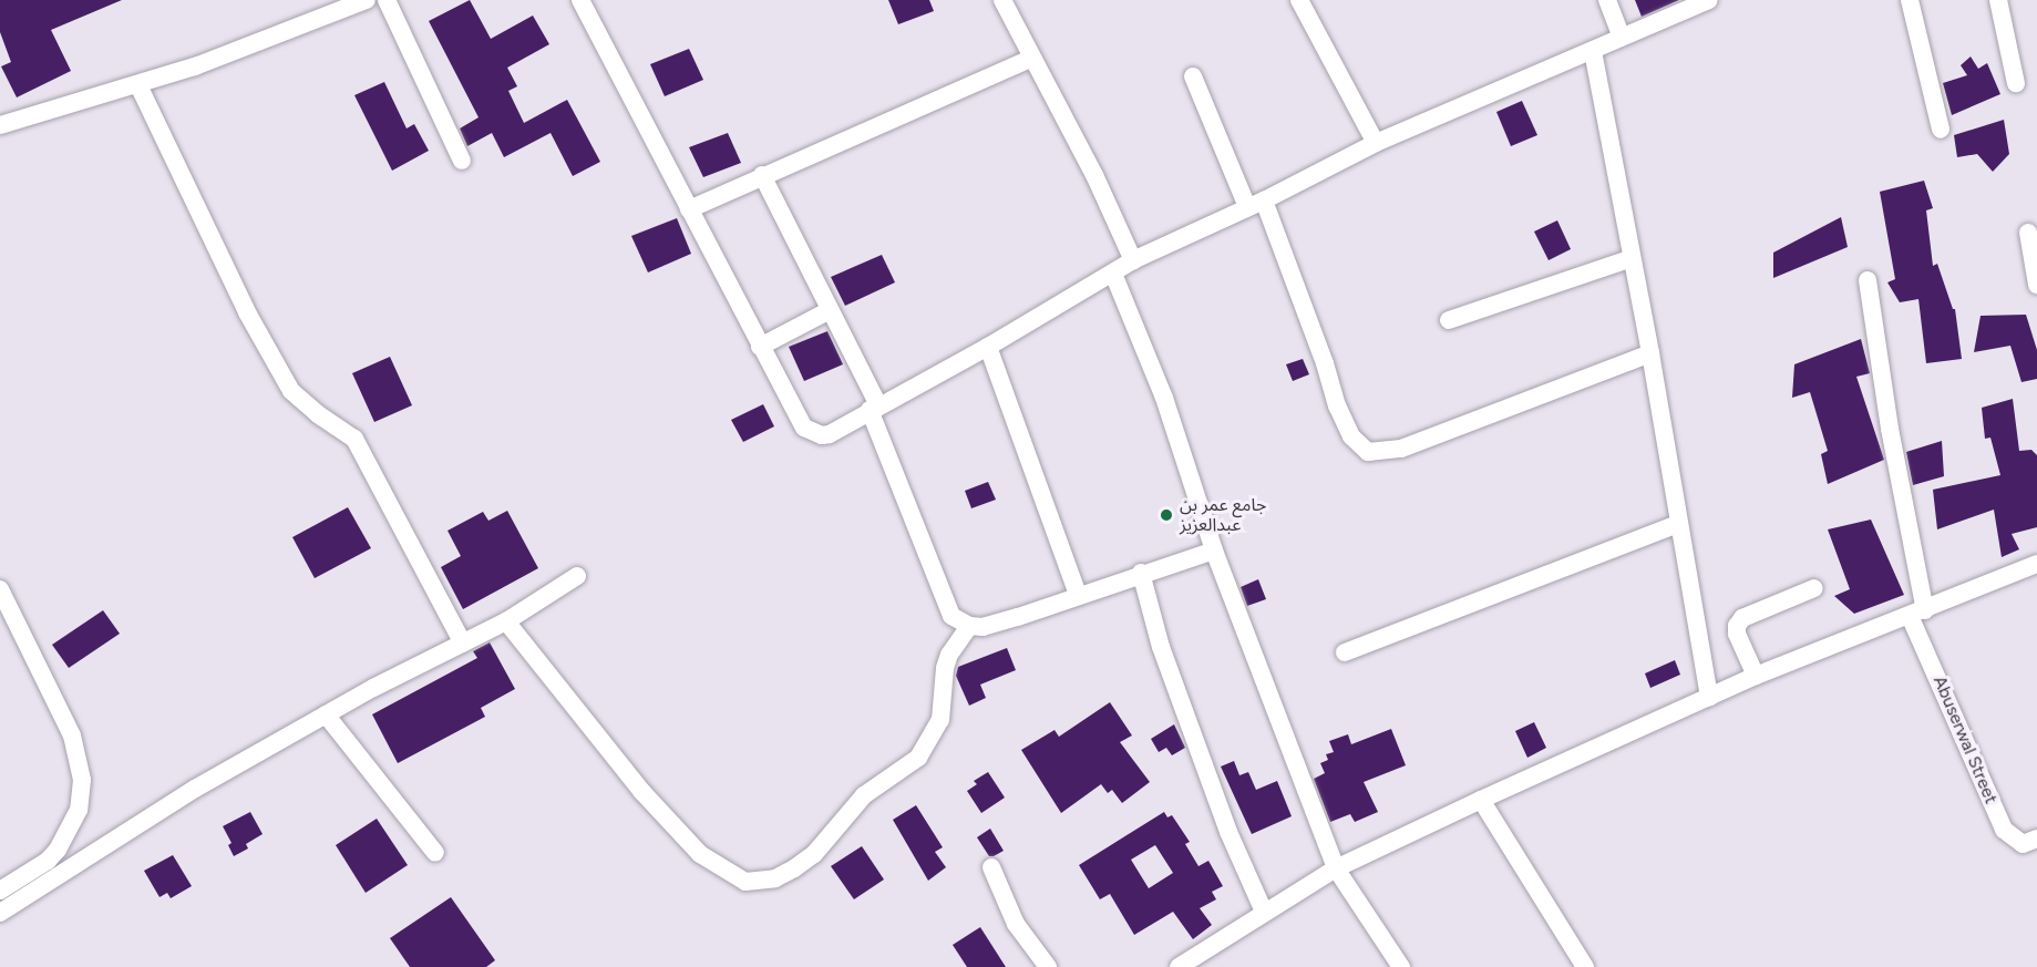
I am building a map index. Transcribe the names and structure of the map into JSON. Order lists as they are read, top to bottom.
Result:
{
  "streets": {
    "street": ["Abuserwal Street"]
  },
  "places": ["جامع عمر بن عبدالعزيز"]
}
